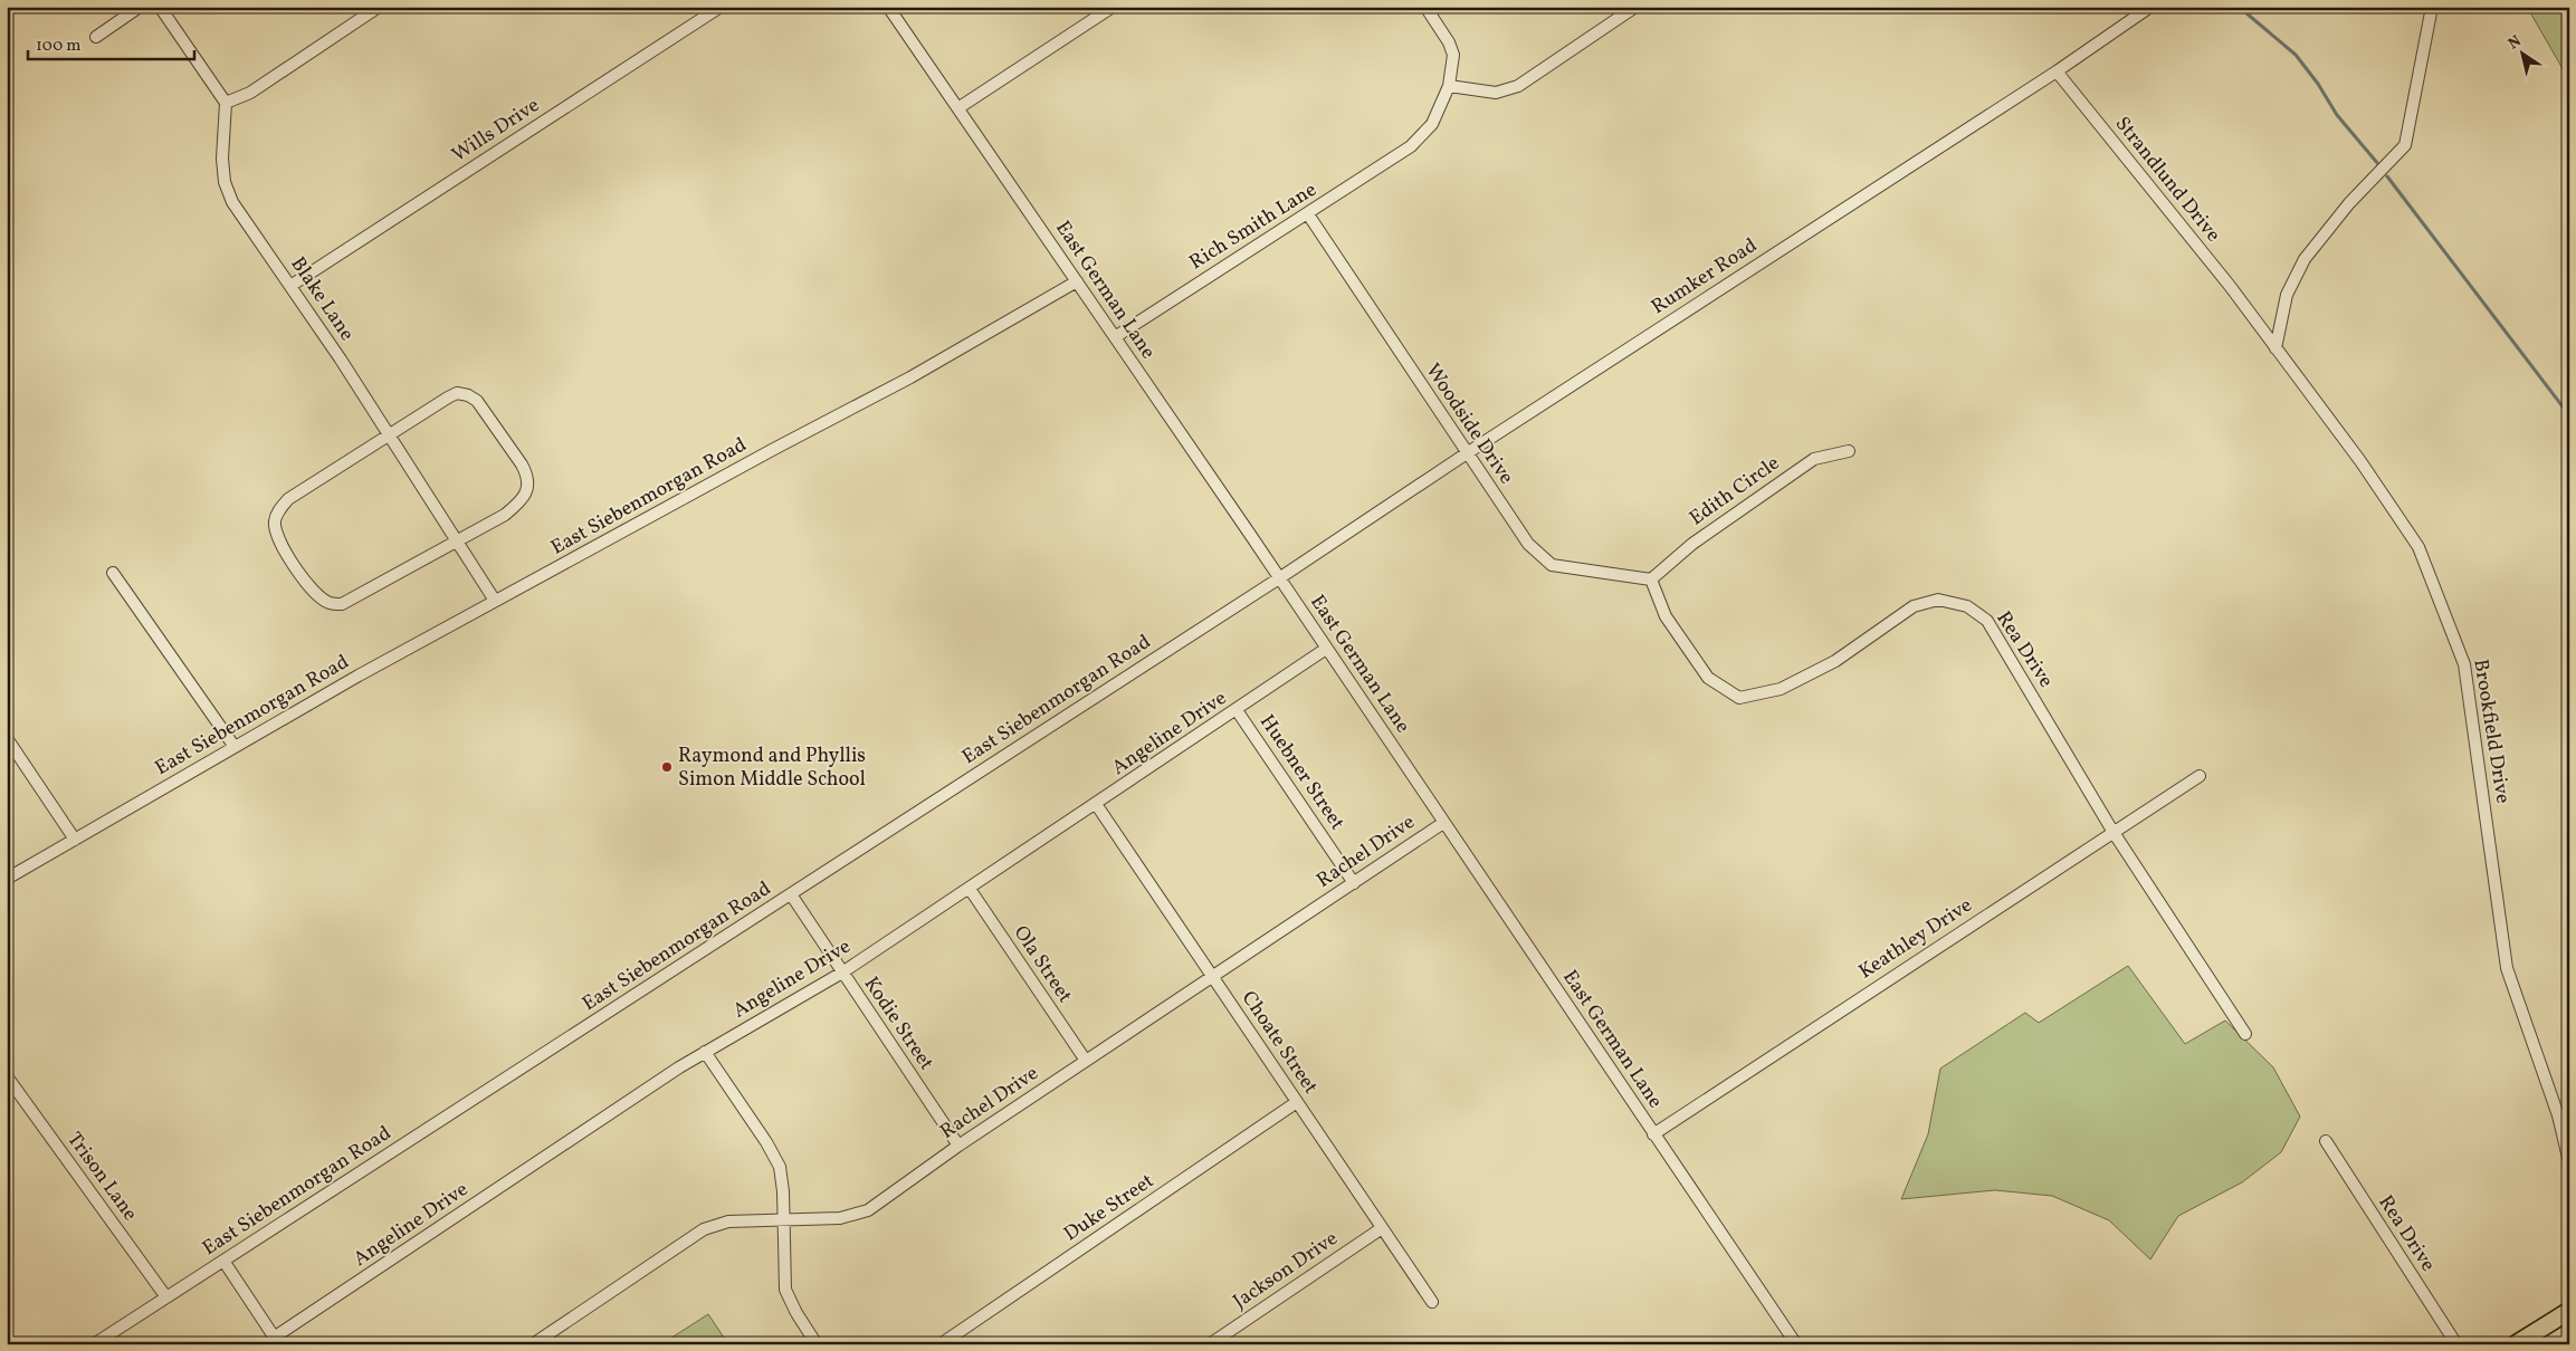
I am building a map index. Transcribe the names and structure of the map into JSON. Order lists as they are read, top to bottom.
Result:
{
  "streets": {
    "street": [
      "Wills Drive",
      "Strandlund Drive",
      "Rich Smith Lane",
      "Rumker Road",
      "East German Lane",
      "Blake Lane",
      "Woodside Drive",
      "Edith Circle",
      "East Siebenmorgan Road",
      "Rea Drive",
      "Brookfield Drive",
      "Angeline Drive",
      "Huebner Street",
      "Rachel Drive",
      "Keathley Drive",
      "Ola Street",
      "Kodie Street",
      "Choate Street",
      "Trison Lane",
      "Duke Street",
      "Jackson Drive"
    ]
  },
  "crossings": [
    ["Wills Drive", "Blake Lane"],
    ["Strandlund Drive", "Rumker Road"],
    ["Strandlund Drive", "Brookfield Drive"],
    ["Rich Smith Lane", "East German Lane"],
    ["Rich Smith Lane", "Woodside Drive"],
    ["Rumker Road", "East German Lane"],
    ["Rumker Road", "Woodside Drive"],
    ["Rumker Road", "East Siebenmorgan Road"],
    ["East German Lane", "East Siebenmorgan Road"],
    ["East German Lane", "Angeline Drive"],
    ["East German Lane", "Rachel Drive"],
    ["East German Lane", "Keathley Drive"],
    ["Blake Lane", "East Siebenmorgan Road"],
    ["Woodside Drive", "Edith Circle"],
    ["Woodside Drive", "Rea Drive"],
    ["Edith Circle", "Rea Drive"],
    ["East Siebenmorgan Road", "Kodie Street"],
    ["East Siebenmorgan Road", "Trison Lane"],
    ["Rea Drive", "Keathley Drive"],
    ["Angeline Drive", "Huebner Street"],
    ["Angeline Drive", "Ola Street"],
    ["Angeline Drive", "Kodie Street"],
    ["Angeline Drive", "Choate Street"],
    ["Huebner Street", "Rachel Drive"],
    ["Rachel Drive", "Ola Street"],
    ["Rachel Drive", "Kodie Street"],
    ["Rachel Drive", "Choate Street"],
    ["Choate Street", "Duke Street"],
    ["Choate Street", "Jackson Drive"]
  ],
  "places": ["Raymond and Phyllis Simon Middle School"],
  "scale_bar": "100 m",
  "north": "top left"
}
